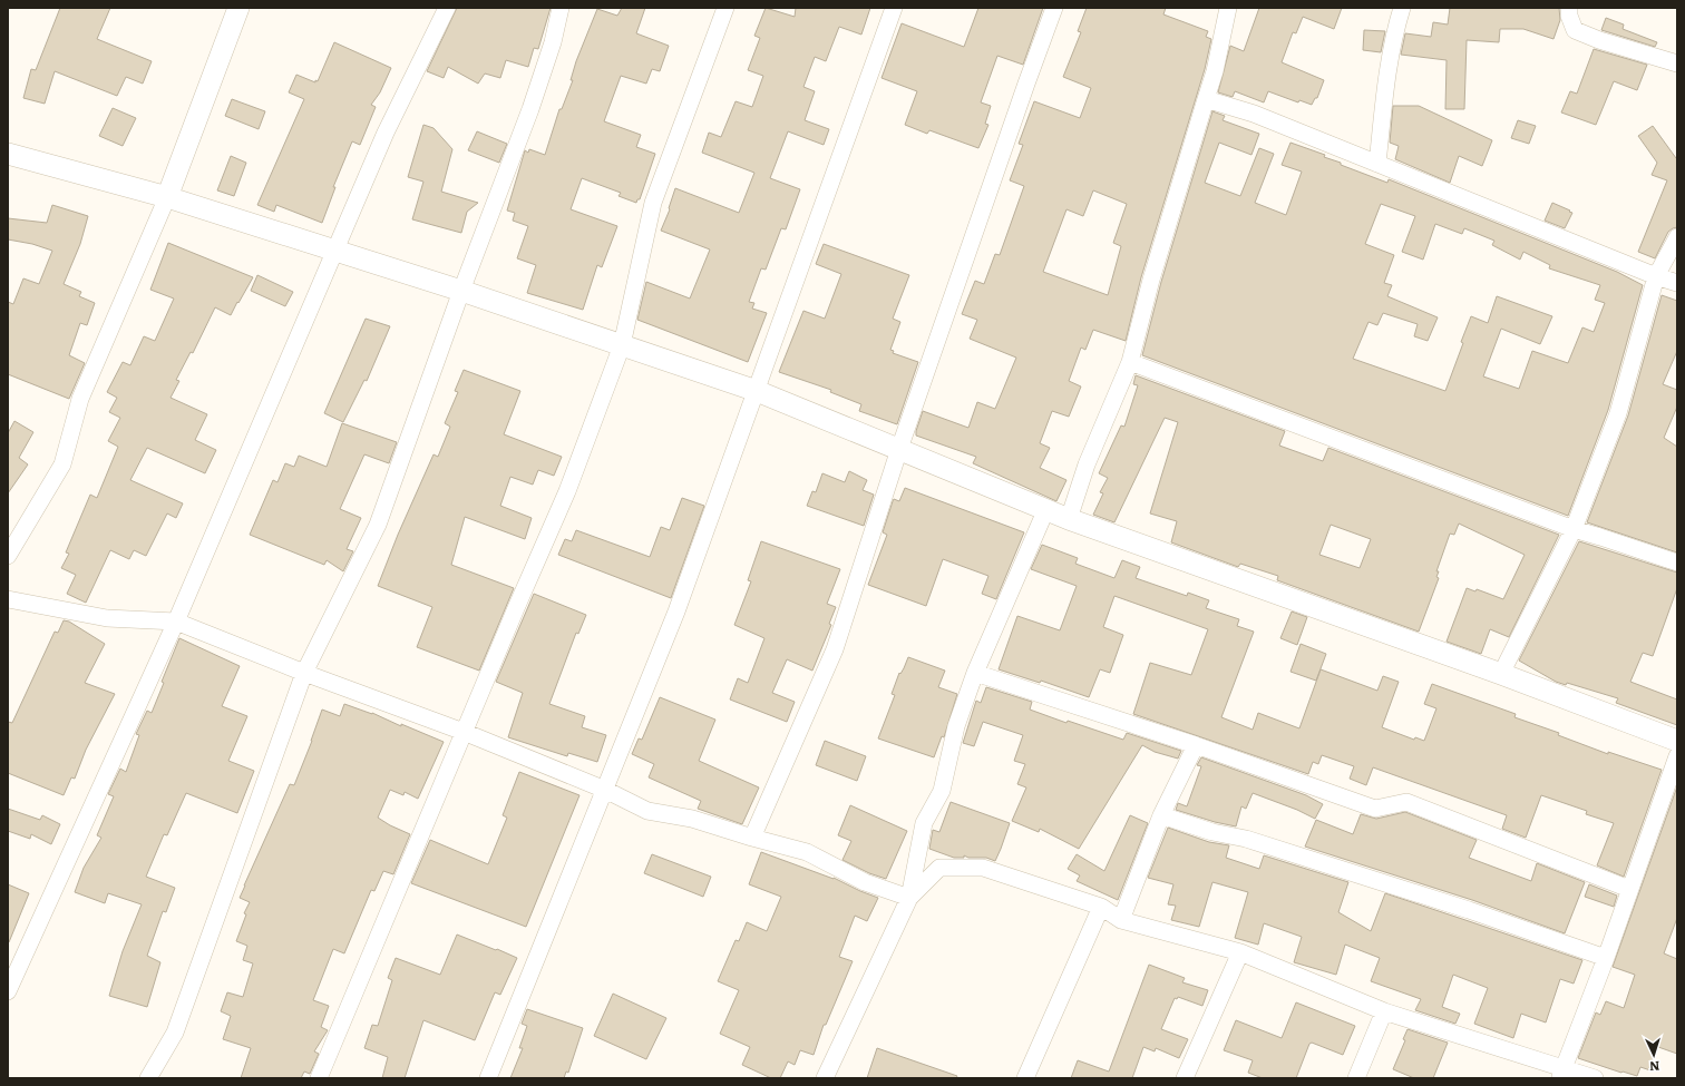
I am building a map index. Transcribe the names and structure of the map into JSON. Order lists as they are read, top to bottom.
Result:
{
  "north": "bottom"
}
